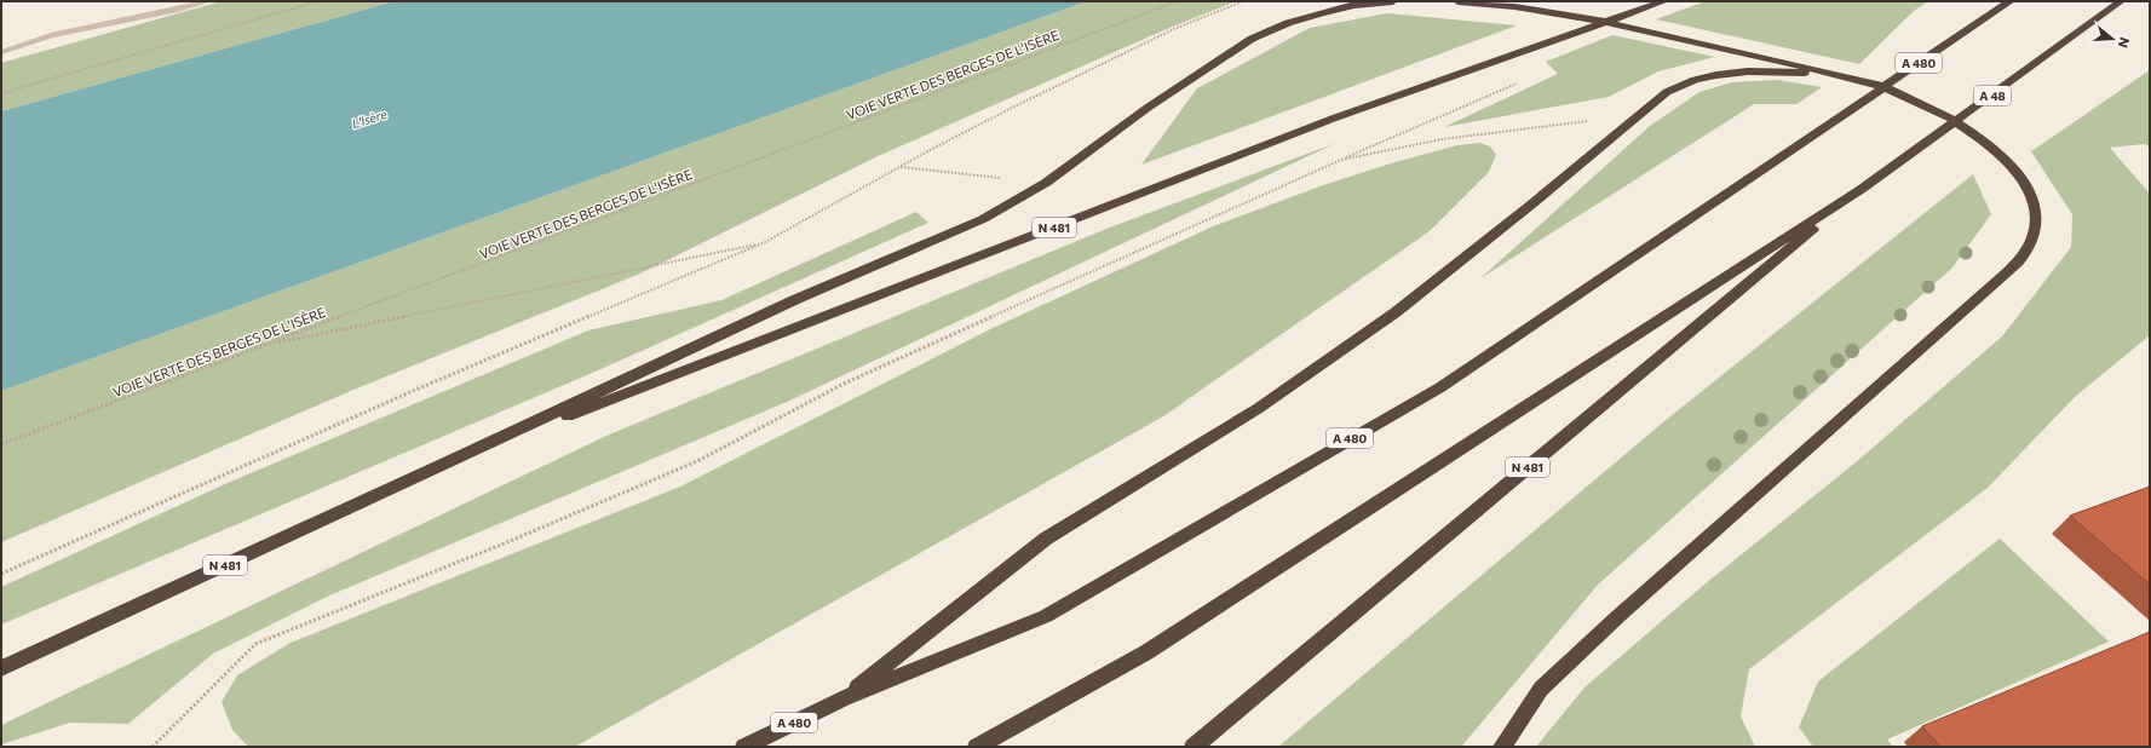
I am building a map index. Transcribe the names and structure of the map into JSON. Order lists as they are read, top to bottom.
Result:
{
  "streets": {
    "highway": ["A 480", "A 48", "N 481"],
    "path": ["VOIE VERTE DES BERGES DE L'ISÈRE"]
  },
  "crossings": [
    ["A 48", "N 481"]
  ],
  "water": ["L'Isère"],
  "north": "right"
}
